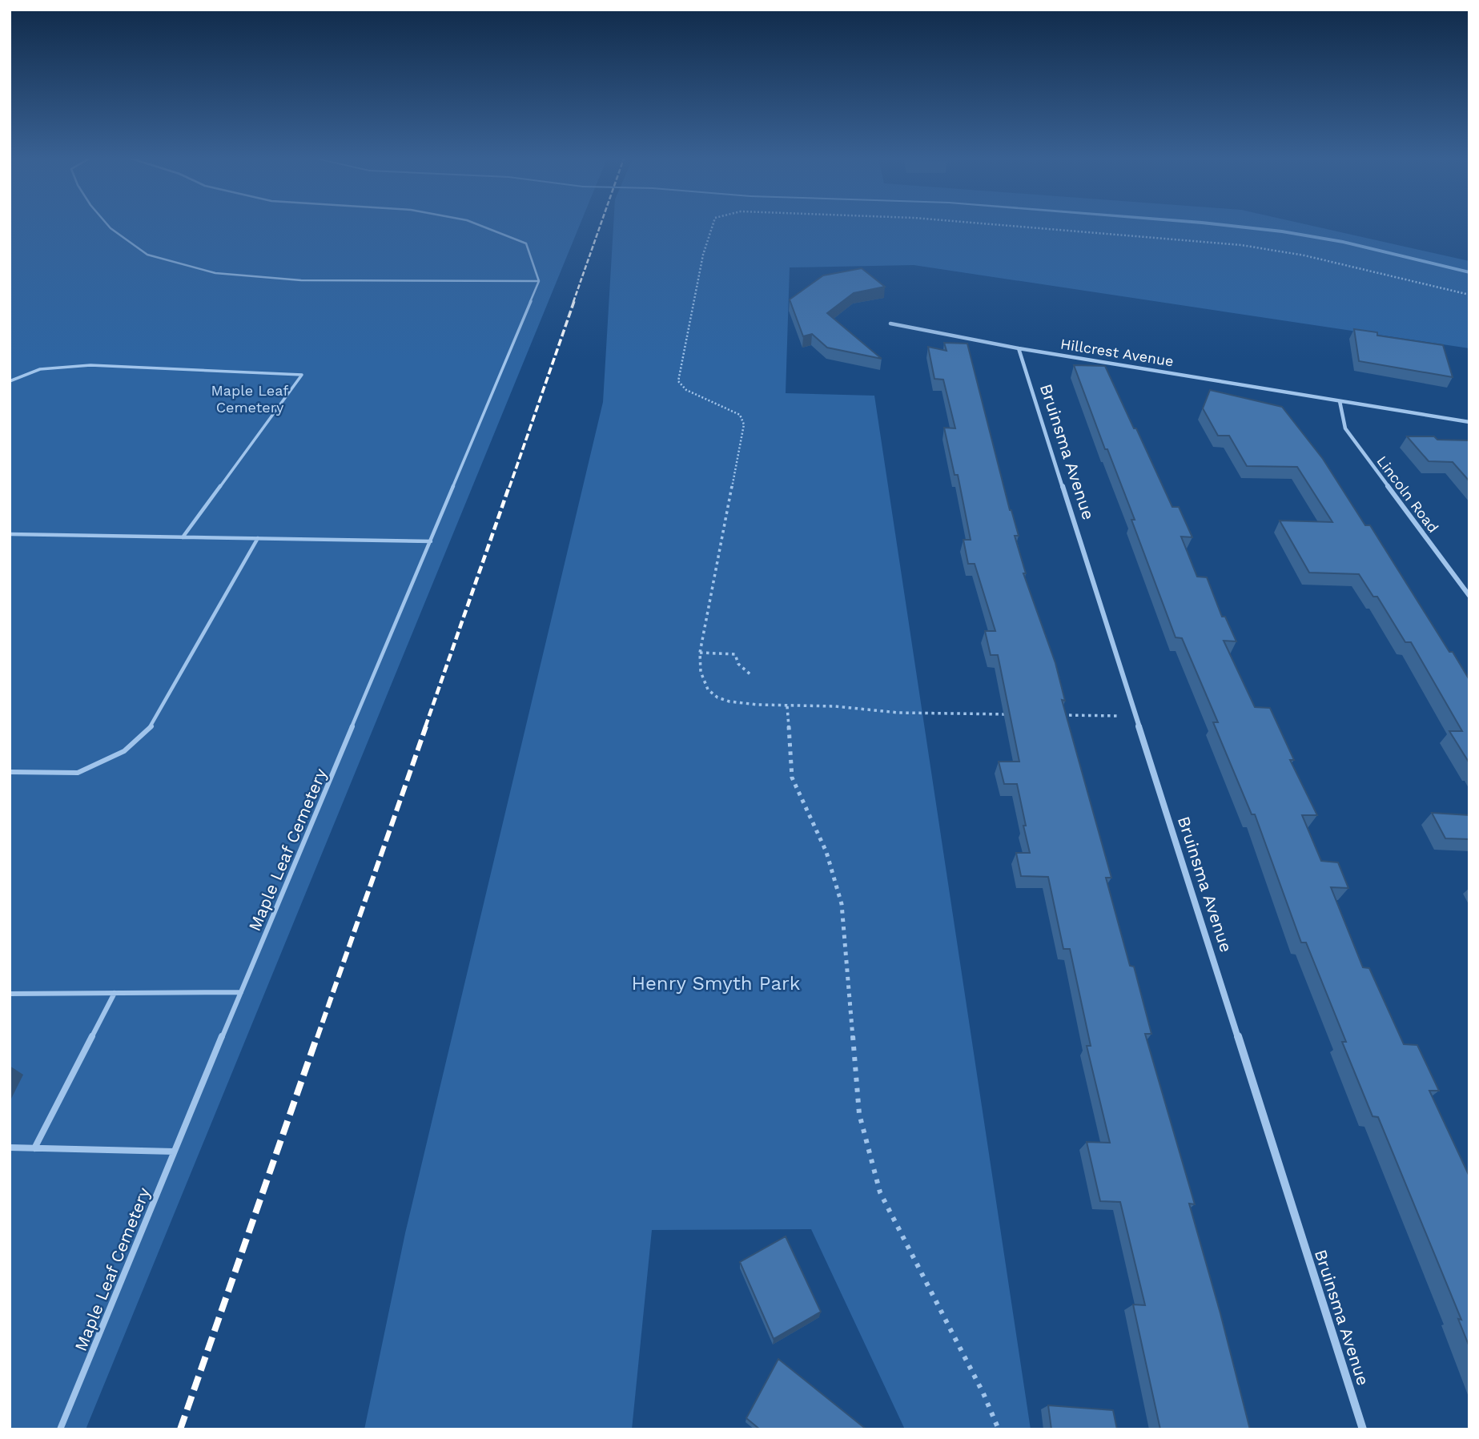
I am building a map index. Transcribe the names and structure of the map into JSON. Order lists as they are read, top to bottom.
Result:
{
  "streets": {
    "street": ["Hillcrest Avenue", "Bruinsma Avenue", "Lincoln Road"],
    "lane": ["Maple Leaf Cemetery"]
  },
  "crossings": [
    ["Hillcrest Avenue", "Bruinsma Avenue"],
    ["Hillcrest Avenue", "Lincoln Road"]
  ],
  "parks": ["Maple Leaf Cemetery", "Henry Smyth Park"]
}
